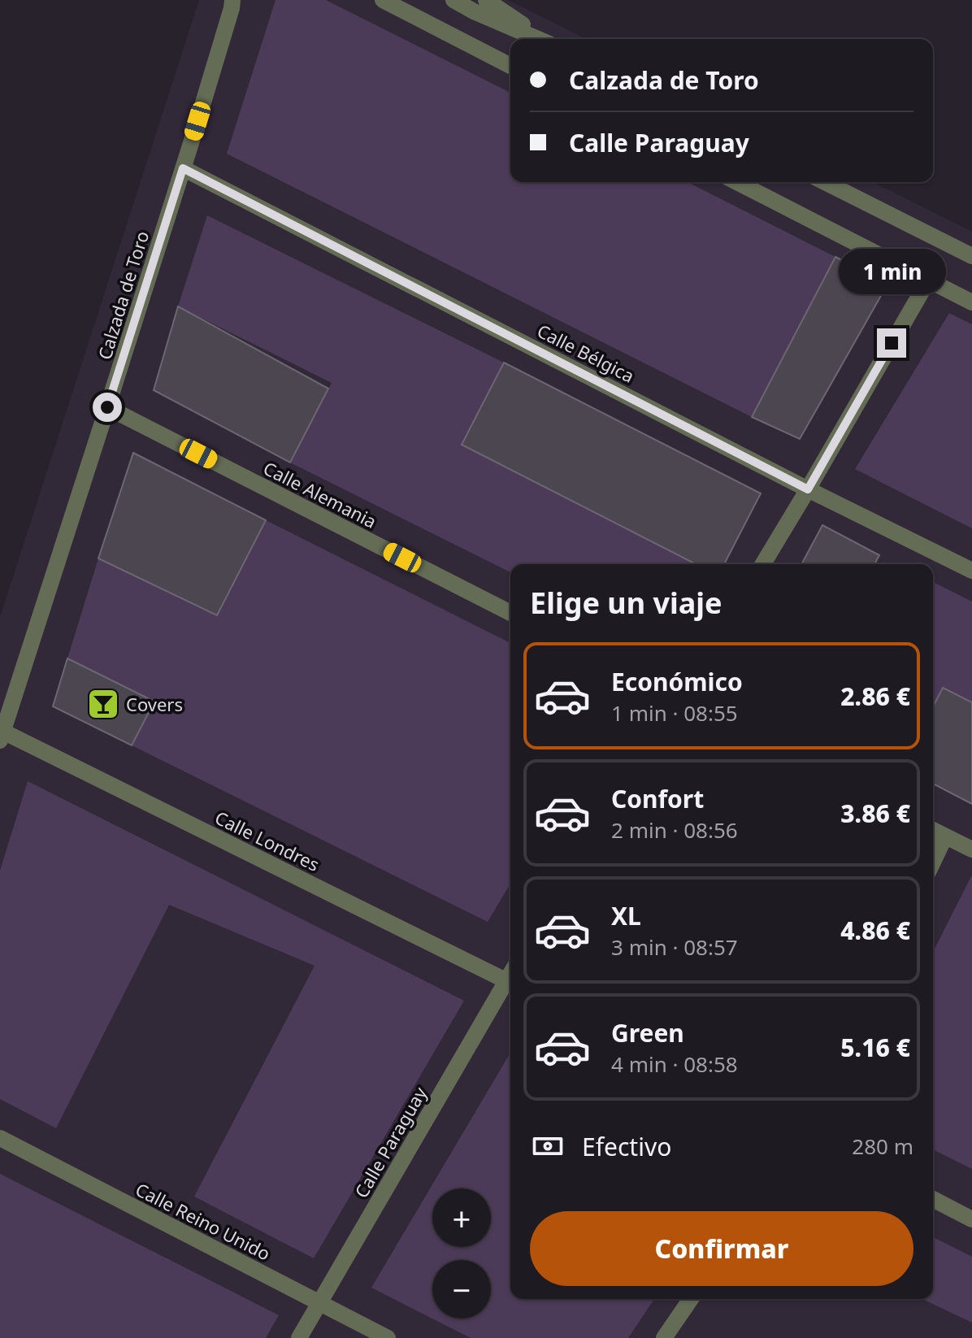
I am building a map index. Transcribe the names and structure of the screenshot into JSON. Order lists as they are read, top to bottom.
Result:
{
  "streets": {
    "street": [
      "Calzada de Toro",
      "Calle Bélgica",
      "Calle Alemania",
      "Calle Londres",
      "Calle Paraguay",
      "Calle Reino Unido"
    ]
  },
  "crossings": [
    ["Calzada de Toro", "Calle Bélgica"],
    ["Calzada de Toro", "Calle Alemania"],
    ["Calzada de Toro", "Calle Londres"],
    ["Calle Paraguay", "Calle Reino Unido"]
  ],
  "places": {
    "bar": ["Covers"]
  },
  "page": {
    "banner": ["Calzada de Toro", "Calle Paraguay"],
    "bubble": "1 min",
    "heading": "Elige un viaje",
    "list": [
      {
        "name": "Económico",
        "note": "1 min · 08:55",
        "value": "2.86 €"
      },
      {
        "name": "Confort",
        "note": "2 min · 08:56",
        "value": "3.86 €"
      },
      {
        "name": "XL",
        "note": "3 min · 08:57",
        "value": "4.86 €"
      },
      {
        "name": "Green",
        "note": "4 min · 08:58",
        "value": "5.16 €"
      }
    ],
    "pay": ["Efectivo", "280 m"],
    "map_buttons": ["+", "−"],
    "buttons": "Confirmar"
  }
}
